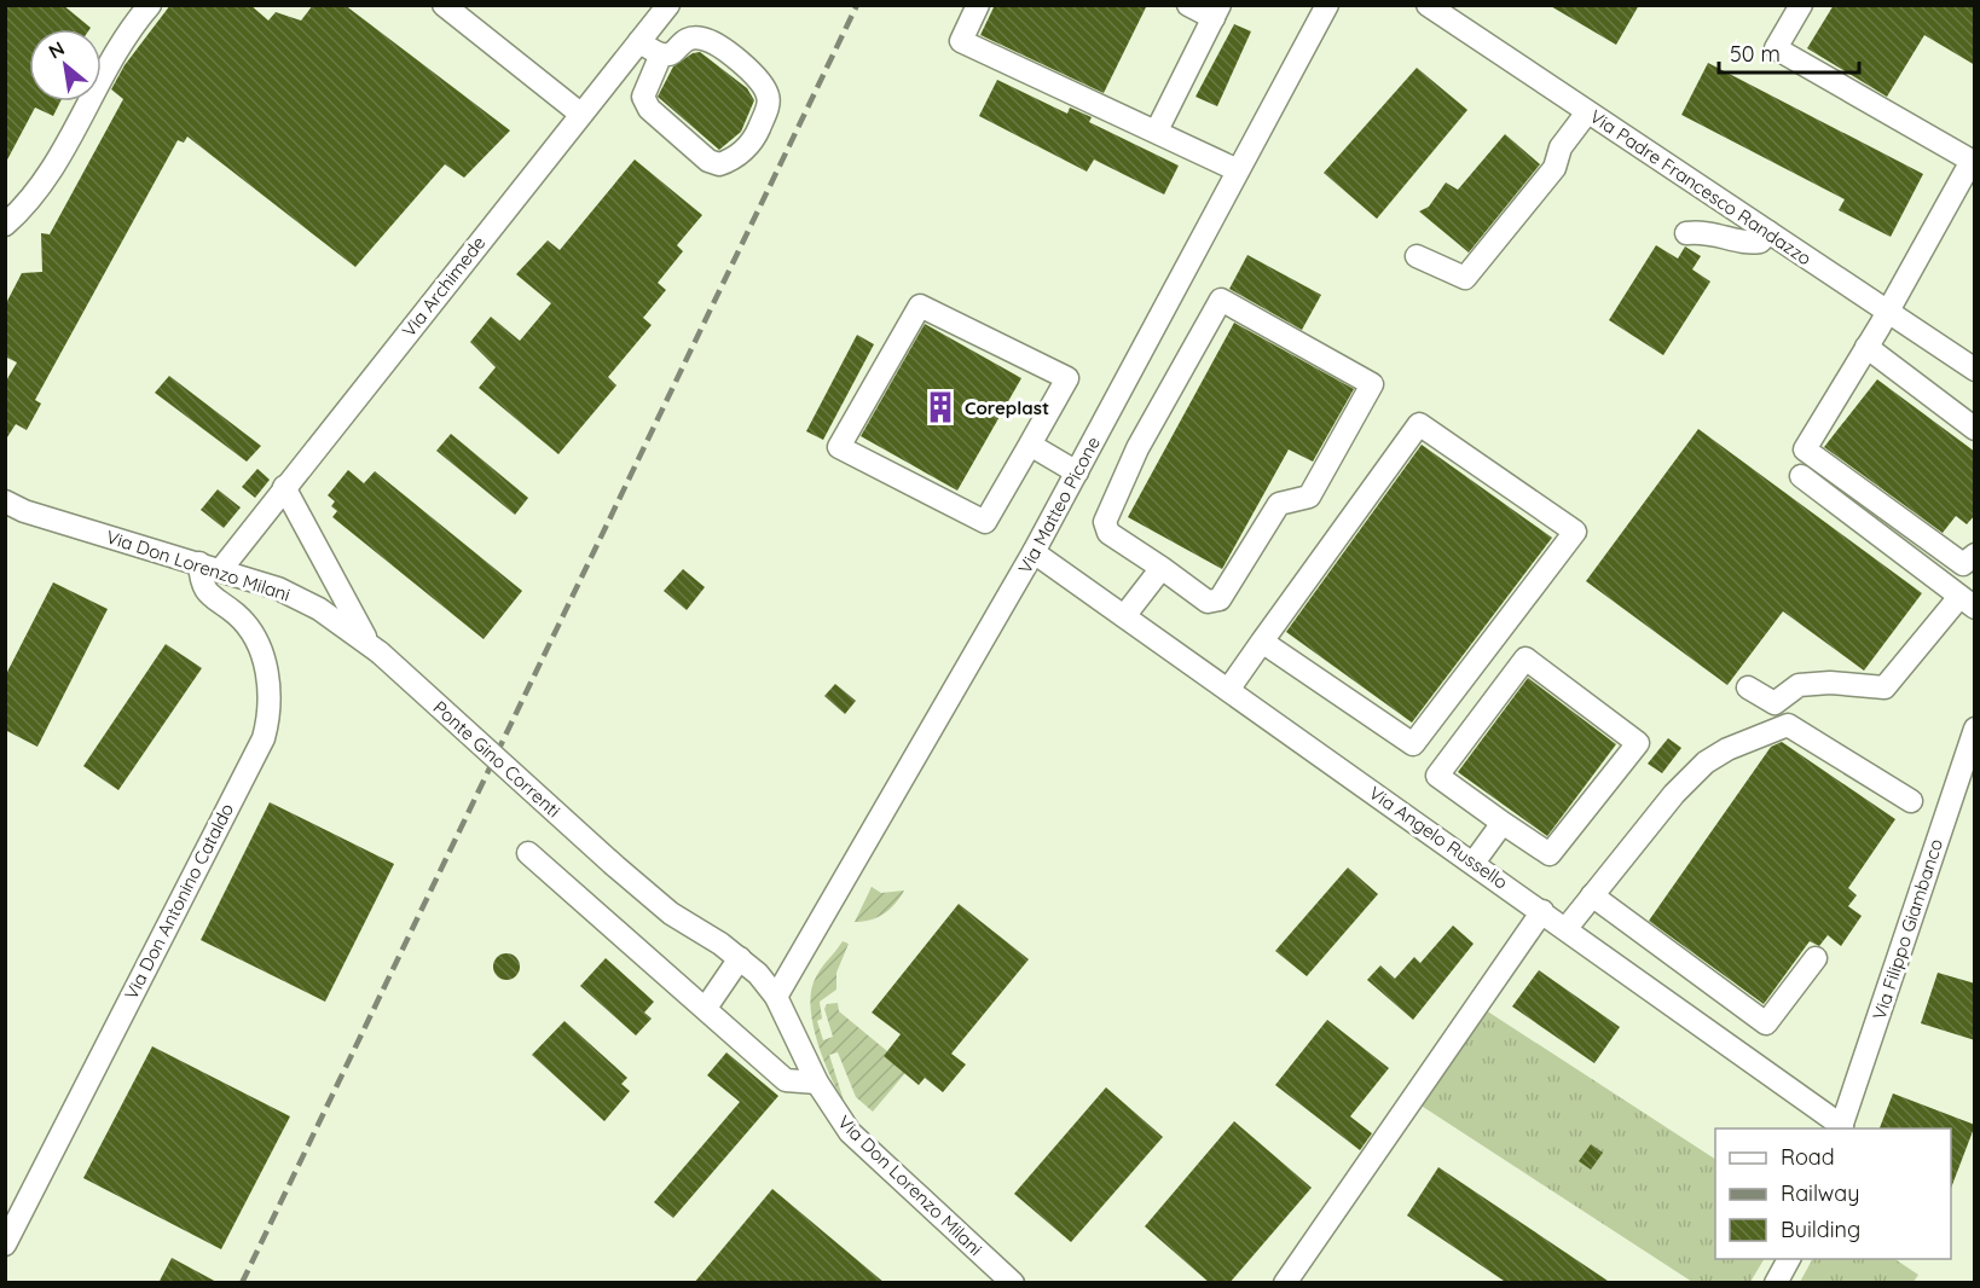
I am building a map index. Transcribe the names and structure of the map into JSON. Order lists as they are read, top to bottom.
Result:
{
  "streets": {
    "street": [
      "Via Padre Francesco Randazzo",
      "Via Archimede",
      "Via Matteo Picone",
      "Via Don Lorenzo Milani",
      "Ponte Gino Correnti",
      "Via Angelo Russello",
      "Via Don Antonino Cataldo",
      "Via Filippo Giambanco"
    ]
  },
  "crossings": [
    ["Via Archimede", "Via Don Lorenzo Milani"],
    ["Via Matteo Picone", "Via Don Lorenzo Milani"],
    ["Via Matteo Picone", "Via Angelo Russello"],
    ["Via Don Lorenzo Milani", "Ponte Gino Correnti"],
    ["Via Don Lorenzo Milani", "Via Don Antonino Cataldo"],
    ["Via Angelo Russello", "Via Filippo Giambanco"]
  ],
  "places": {
    "building": ["Coreplast"]
  },
  "legend": ["Road", "Railway", "Building"],
  "scale_bar": "50 m",
  "north": "top left"
}
